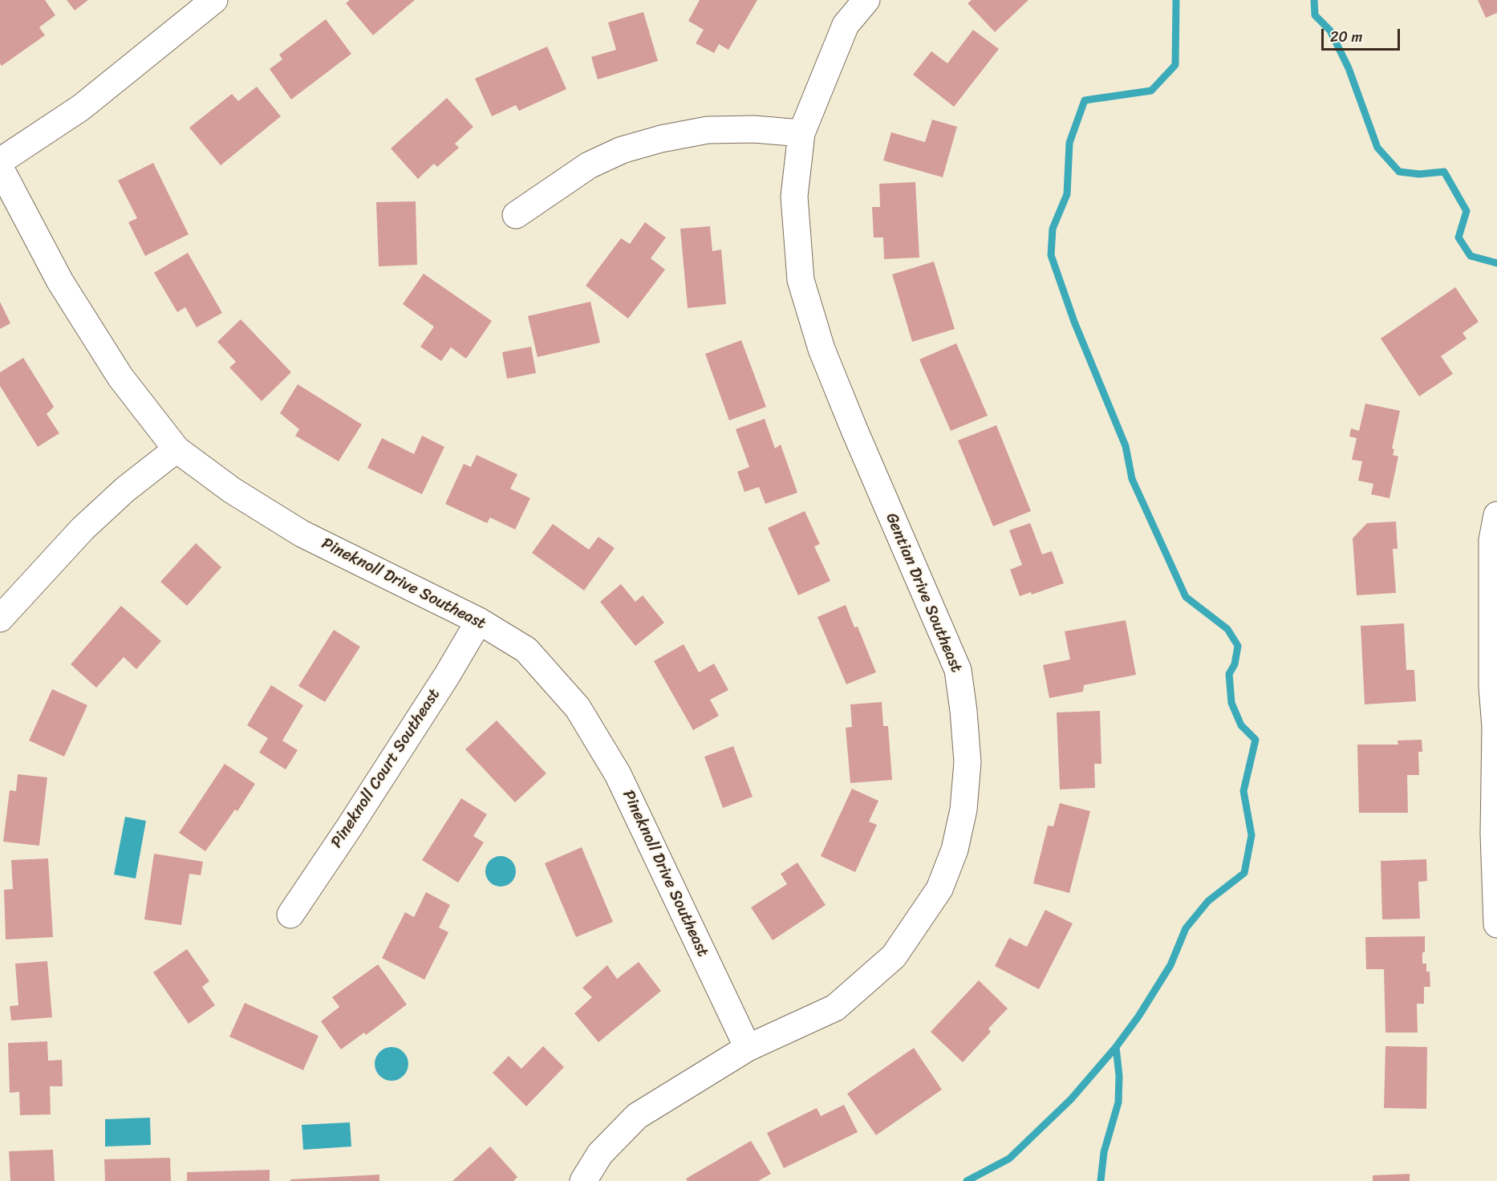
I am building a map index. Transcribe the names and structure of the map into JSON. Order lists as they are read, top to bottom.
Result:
{
  "streets": {
    "street": ["Pineknoll Drive Southeast", "Gentian Drive Southeast", "Pineknoll Court Southeast"]
  },
  "crossings": [
    ["Pineknoll Drive Southeast", "Gentian Drive Southeast"],
    ["Pineknoll Drive Southeast", "Pineknoll Court Southeast"]
  ],
  "scale_bar": "20 m"
}
